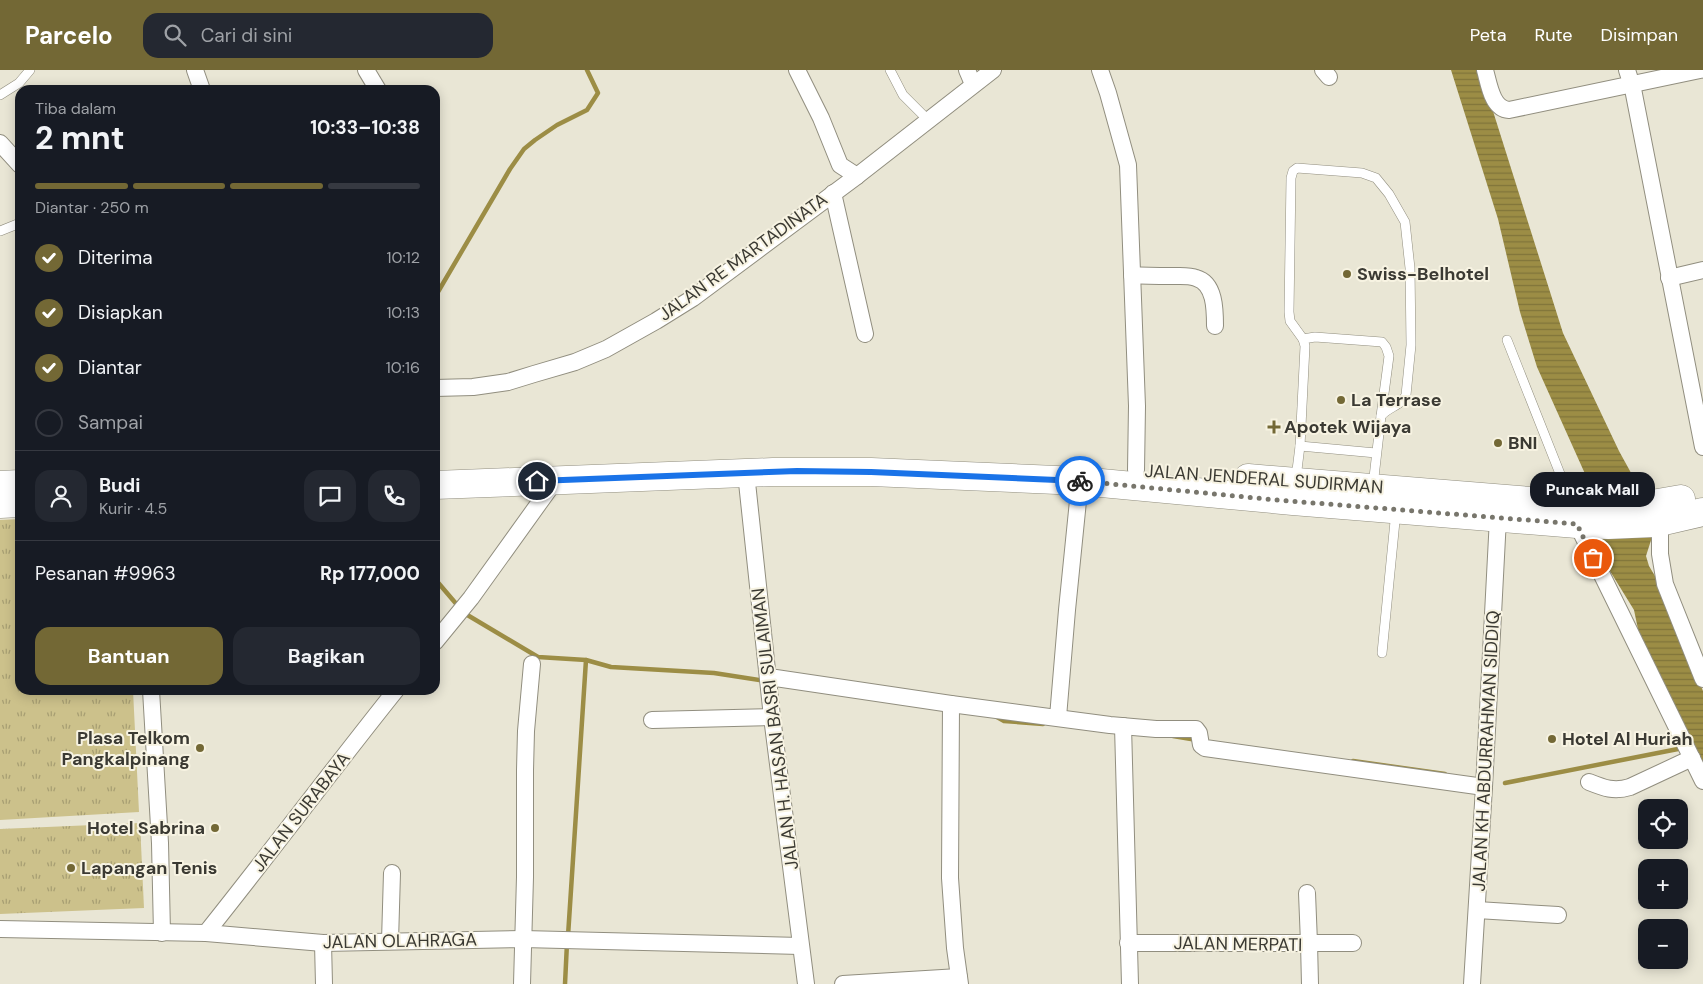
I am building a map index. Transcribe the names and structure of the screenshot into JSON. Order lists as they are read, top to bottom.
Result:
{
  "streets": {
    "highway": ["JALAN JENDERAL SUDIRMAN"],
    "street": [
      "JALAN RE MARTADINATA",
      "JALAN H. HASAN BASRI SULAIMAN",
      "JALAN KH ABDURRAHMAN SIDDIQ",
      "JALAN SURABAYA",
      "JALAN OLAHRAGA",
      "JALAN MERPATI"
    ]
  },
  "crossings": [
    ["JALAN JENDERAL SUDIRMAN", "JALAN H. HASAN BASRI SULAIMAN"],
    ["JALAN JENDERAL SUDIRMAN", "JALAN KH ABDURRAHMAN SIDDIQ"],
    ["JALAN H. HASAN BASRI SULAIMAN", "JALAN OLAHRAGA"],
    ["JALAN SURABAYA", "JALAN OLAHRAGA"]
  ],
  "places": {
    "other": [
      "Swiss-Belhotel",
      "La Terrase",
      "BNI",
      "Puncak Mall",
      "Hotel Al Huriah",
      "Plasa Telkom Pangkalpinang",
      "Hotel Sabrina",
      "Lapangan Tenis"
    ],
    "health": ["Apotek Wijaya"]
  },
  "page": {
    "header": "Parcelo",
    "search": "Cari di sini",
    "nav": ["Peta", "Rute", "Disimpan"],
    "heading": ["2 mnt", "Tiba dalam", "10:33–10:38"],
    "panel": [
      "Budi",
      "Kurir · 4.5",
      "Pesanan #9963",
      "Rp 177,000"
    ],
    "bar": "Diantar · 250 m",
    "list": [
      ["Diterima", "10:12"],
      ["Disiapkan", "10:13"],
      ["Diantar", "10:16"],
      "Sampai"
    ],
    "bubble": "Puncak Mall",
    "buttons": ["Bantuan", "Bagikan"],
    "map_buttons": ["+", "−"]
  }
}
